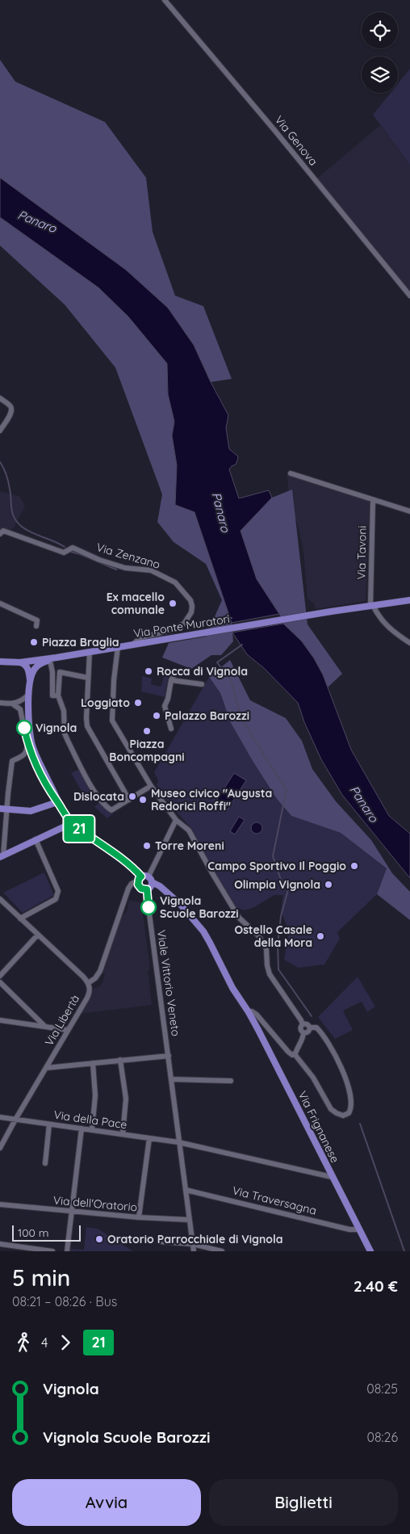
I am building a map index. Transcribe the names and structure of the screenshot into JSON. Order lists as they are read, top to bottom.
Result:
{
  "streets": {
    "main road": ["Via Ponte Muratori", "Via Frignanese"],
    "street": [
      "Via Genova",
      "Via Tavoni",
      "Via Zenzano",
      "Viale Vittorio Veneto",
      "Via Libertà",
      "Via della Pace",
      "Via Traversagna",
      "Via dell'Oratorio"
    ]
  },
  "crossings": [
    ["Via Tavoni", "Via Ponte Muratori"],
    ["Via Zenzano", "Via Ponte Muratori"],
    ["Viale Vittorio Veneto", "Via della Pace"],
    ["Viale Vittorio Veneto", "Via Traversagna"],
    ["Viale Vittorio Veneto", "Via dell'Oratorio"],
    ["Via Libertà", "Via della Pace"],
    ["Via della Pace", "Via Frignanese"],
    ["Via Frignanese", "Via Traversagna"]
  ],
  "water": ["Panaro"],
  "places": [
    "Ex macello comunale",
    "Piazza Braglia",
    "Rocca di Vignola",
    "Loggiato",
    "Palazzo Barozzi",
    "Vignola",
    "Piazza Boncompagni",
    "Dislocata",
    "Museo civico \"Augusta Redorici Roffi\"",
    "Torre Moreni",
    "Campo Sportivo Il Poggio",
    "Olimpia Vignola",
    "Vignola Scuole Barozzi",
    "Ostello Casale della Mora",
    "Oratorio Parrocchiale di Vignola"
  ],
  "lines": ["bus line 21"],
  "scale_bar": "100 m",
  "page": {
    "on_map": "21",
    "scale": "100 m",
    "heading": ["5 min", "08:21 – 08:26 · Bus", "2.40 €"],
    "legs": ["4", "21"],
    "list": [
      {
        "name": "Vignola",
        "value": "08:25"
      },
      {
        "name": "Vignola Scuole Barozzi",
        "value": "08:26"
      }
    ],
    "buttons": ["Avvia", "Biglietti"]
  }
}
